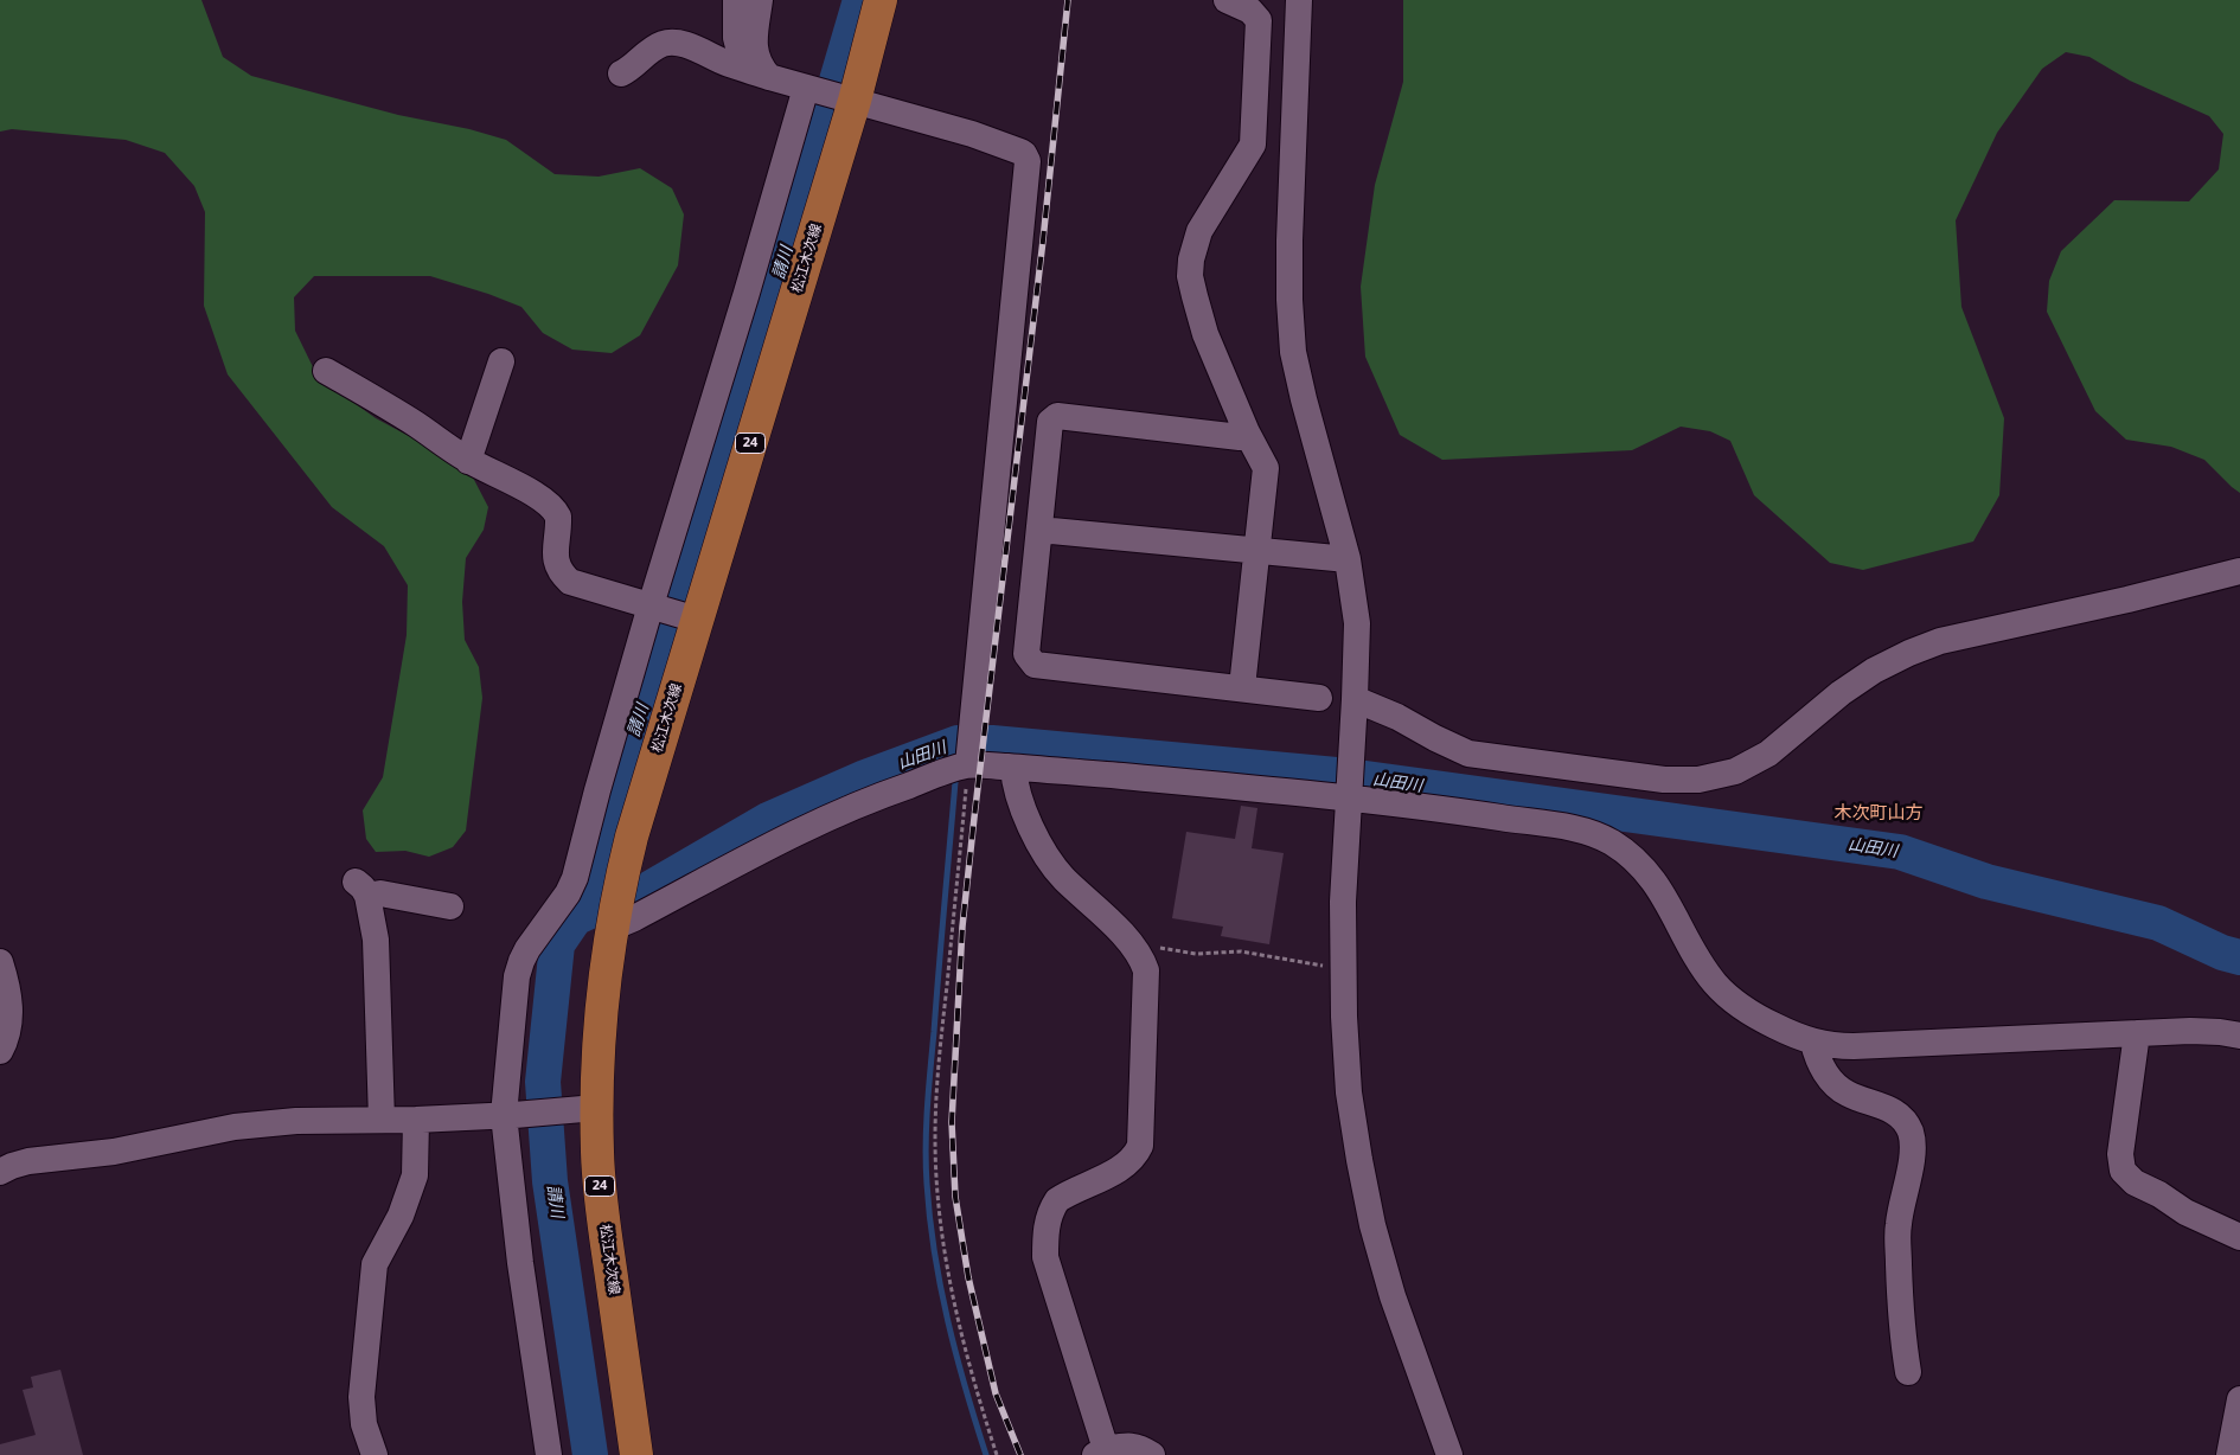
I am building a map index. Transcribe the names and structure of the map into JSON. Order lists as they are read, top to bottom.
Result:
{
  "streets": {
    "main road": ["松江木次線", "24"]
  },
  "districts": ["木次町山方"],
  "water": ["請川", "山田川"]
}
